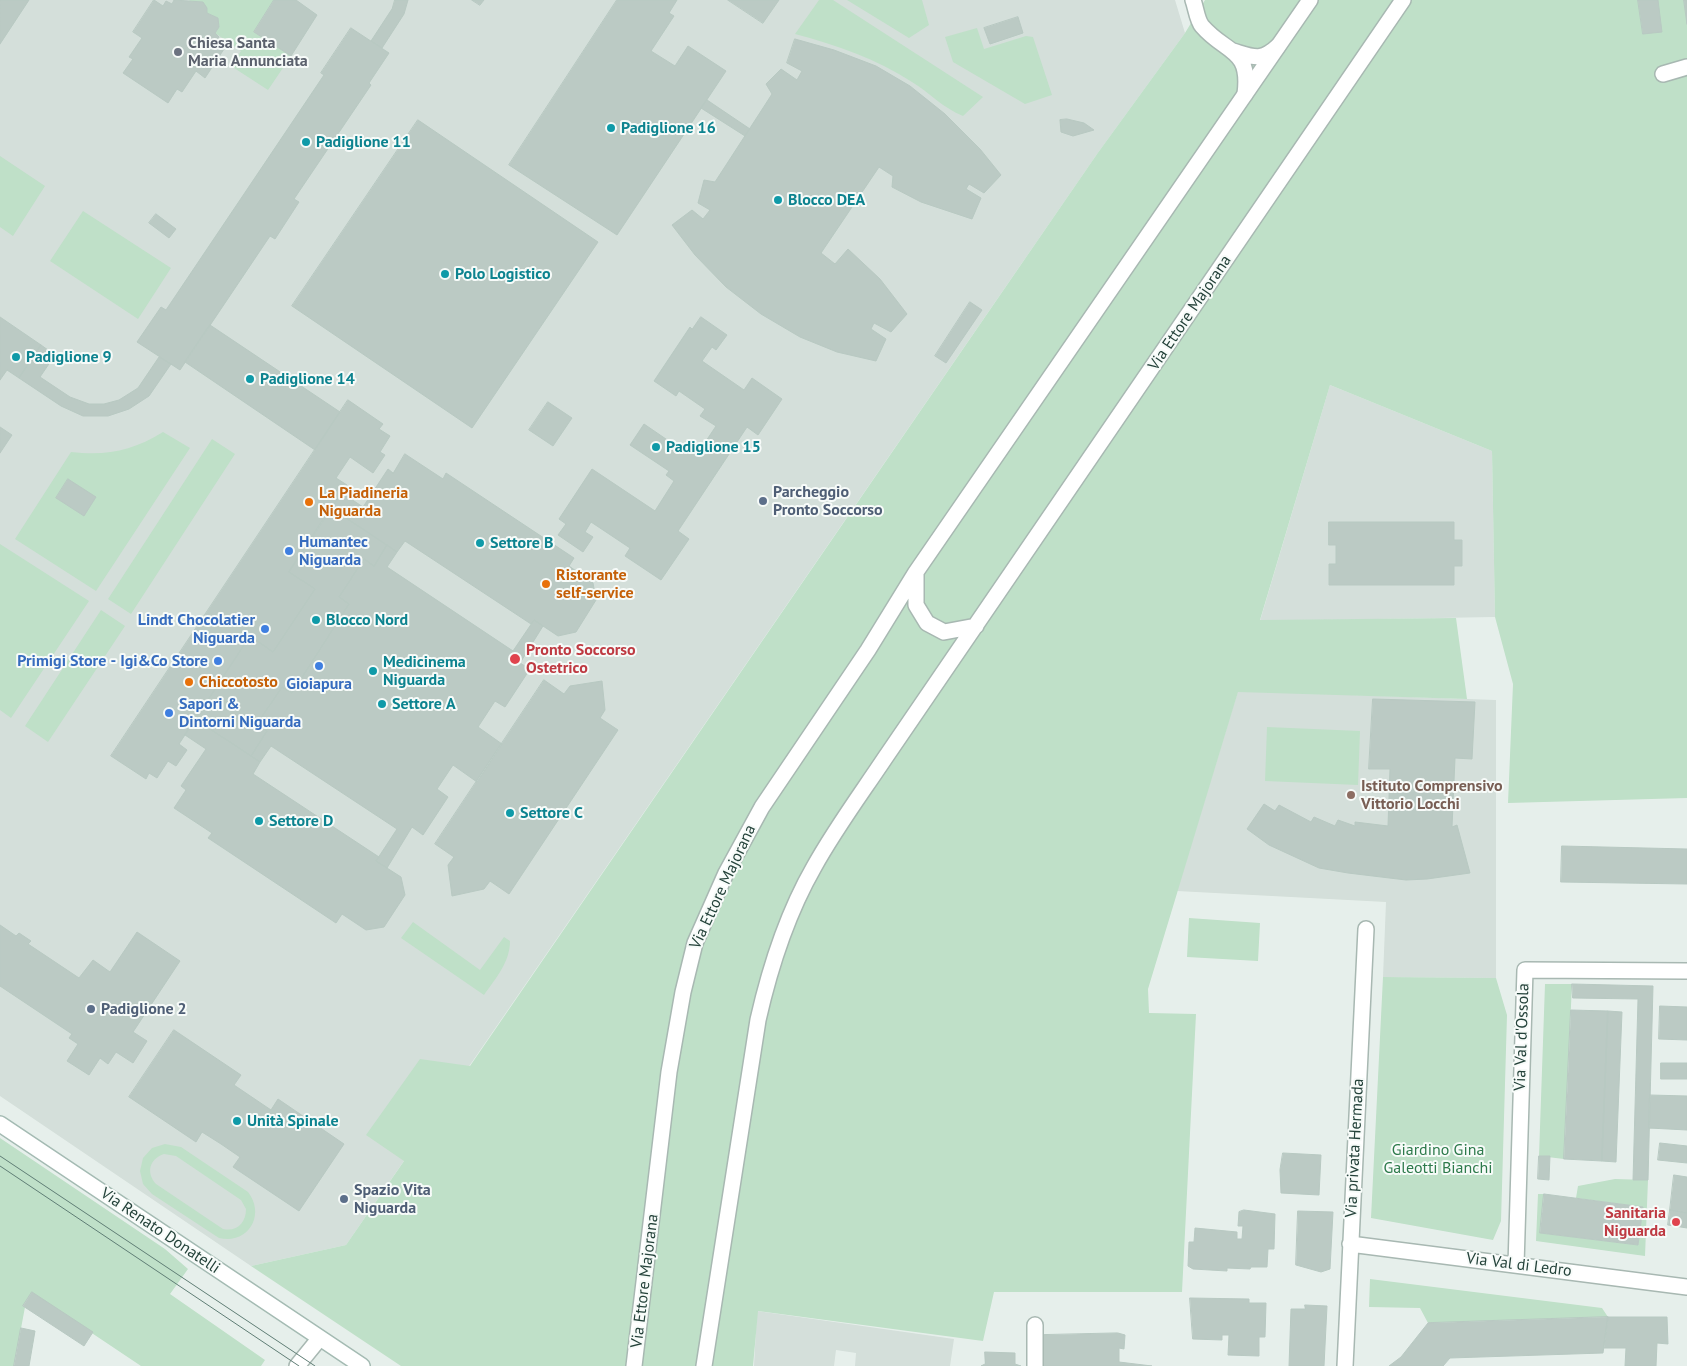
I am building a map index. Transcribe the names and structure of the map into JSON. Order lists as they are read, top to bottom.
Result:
{
  "streets": {
    "street": [
      "Via Ettore Majorana",
      "Via Val d'Ossola",
      "Via privata Hermada",
      "Via Renato Donatelli",
      "Via Val di Ledro"
    ]
  },
  "crossings": [
    ["Via Val d'Ossola", "Via Val di Ledro"],
    ["Via privata Hermada", "Via Val di Ledro"]
  ],
  "parks": ["Giardino Gina Galeotti Bianchi"],
  "places": [
    "Chiesa Santa Maria Annunciata",
    "Padiglione 16",
    "Padiglione 11",
    "Blocco DEA",
    "Polo Logistico",
    "Padiglione 9",
    "Padiglione 14",
    "Padiglione 15",
    "Parcheggio Pronto Soccorso",
    "La Piadineria Niguarda",
    "Settore B",
    "Humantec Niguarda",
    "Ristorante self-service",
    "Blocco Nord",
    "Lindt Chocolatier Niguarda",
    "Pronto Soccorso Ostetrico",
    "Primigi Store - Igi&Co Store",
    "Gioiapura",
    "Medicinema Niguarda",
    "Chiccotosto",
    "Settore A",
    "Sapori & Dintorni Niguarda",
    "Istituto Comprensivo Vittorio Locchi",
    "Settore C",
    "Settore D",
    "Padiglione 2",
    "Unità Spinale",
    "Spazio Vita Niguarda",
    "Sanitaria Niguarda"
  ]
}
